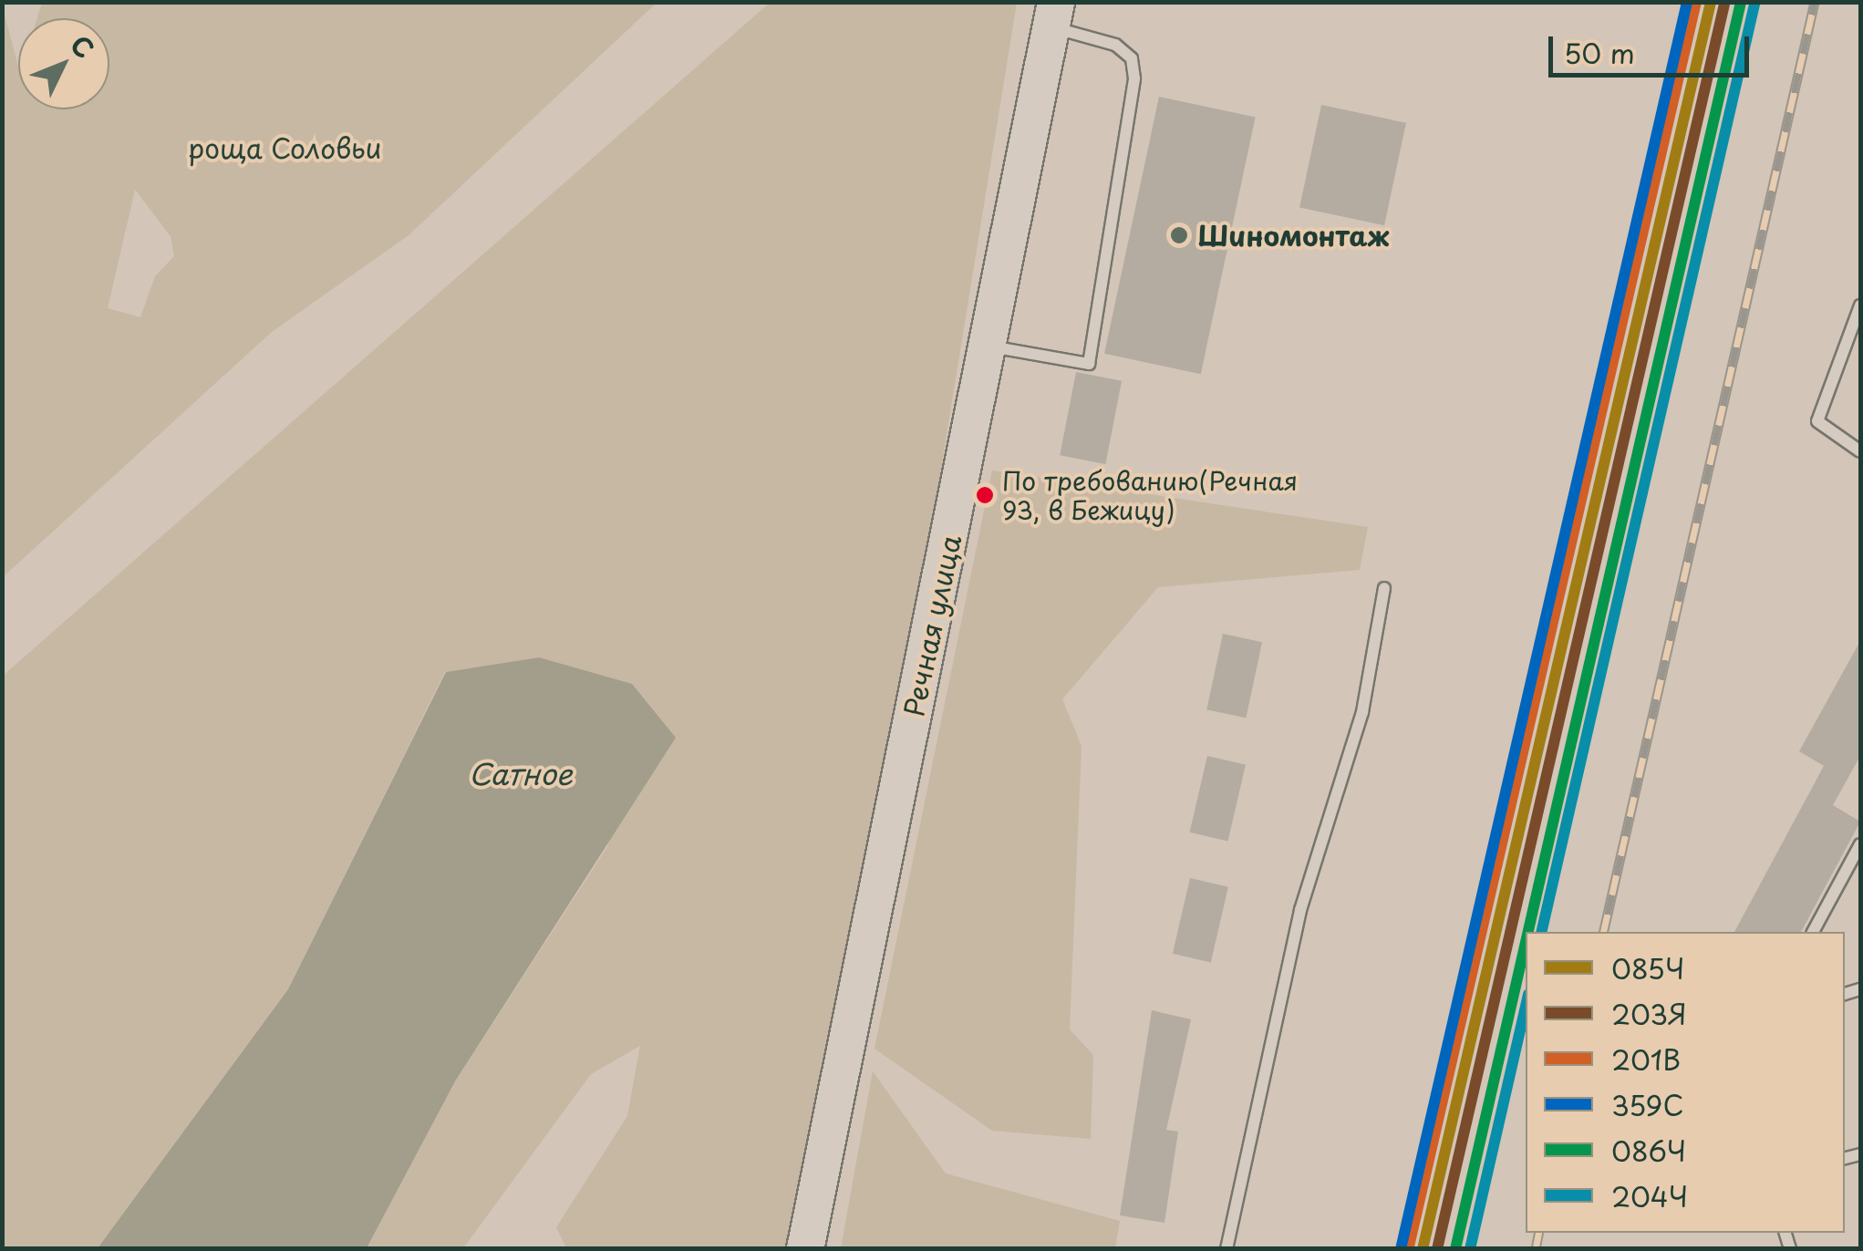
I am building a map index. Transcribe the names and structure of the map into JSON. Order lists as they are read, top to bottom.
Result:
{
  "streets": {
    "main road": ["Речная улица"]
  },
  "water": ["Сатное"],
  "parks": ["роща Соловьи"],
  "places": ["Шиномонтаж", "По требованию(Речная 93, в Бежицу)"],
  "lines": [
    "transit line 085Ч",
    "transit line 201В",
    "transit line 359С",
    "transit line 086Ч",
    "transit line 203Я",
    "transit line 204Ч"
  ],
  "legend": [
    "085Ч",
    "203Я",
    "201В",
    "359С",
    "086Ч",
    "204Ч"
  ],
  "scale_bar": "50 m",
  "north": "top right"
}
